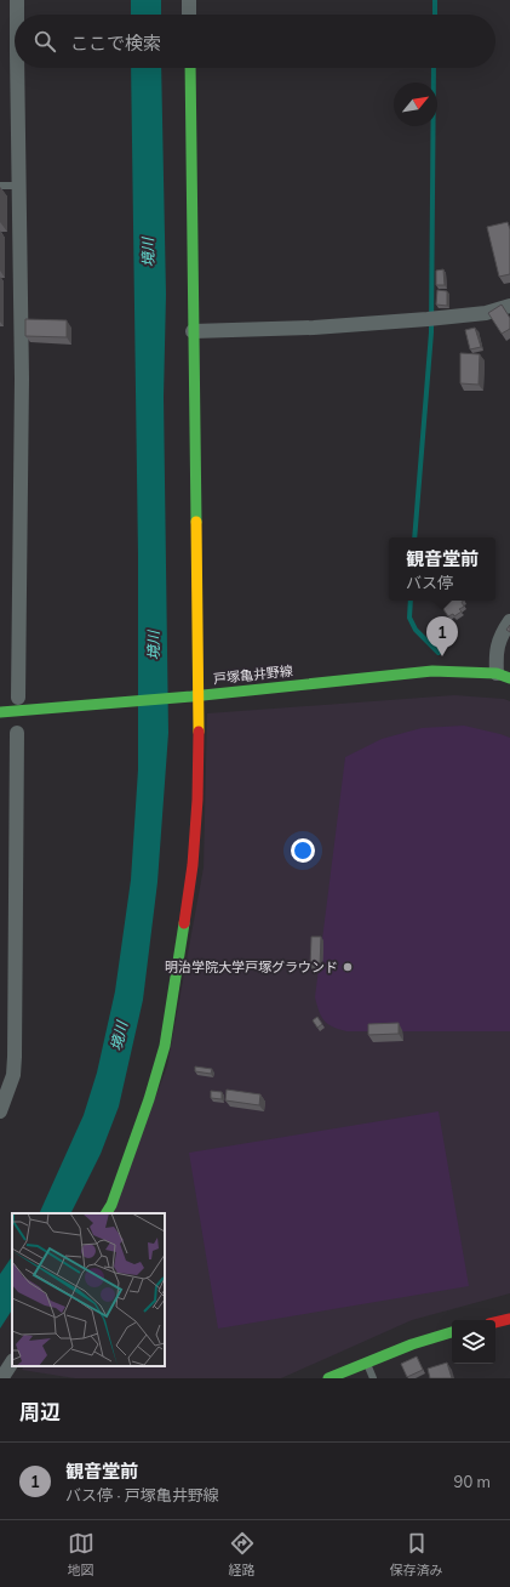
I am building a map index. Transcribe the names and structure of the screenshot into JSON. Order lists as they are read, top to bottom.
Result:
{
  "streets": {
    "street": ["戸塚亀井野線"]
  },
  "water": ["境川"],
  "places": ["明治学院大学戸塚グラウンド"],
  "north": "top right",
  "page": {
    "search": "ここで検索",
    "popup": ["観音堂前", "バス停"],
    "pins": "1",
    "heading": "周辺",
    "list": [
      {
        "mark": "1",
        "name": "観音堂前",
        "note": "バス停 · 戸塚亀井野線",
        "value": "90 m"
      }
    ],
    "nav": ["地図", "経路", "保存済み"]
  }
}
